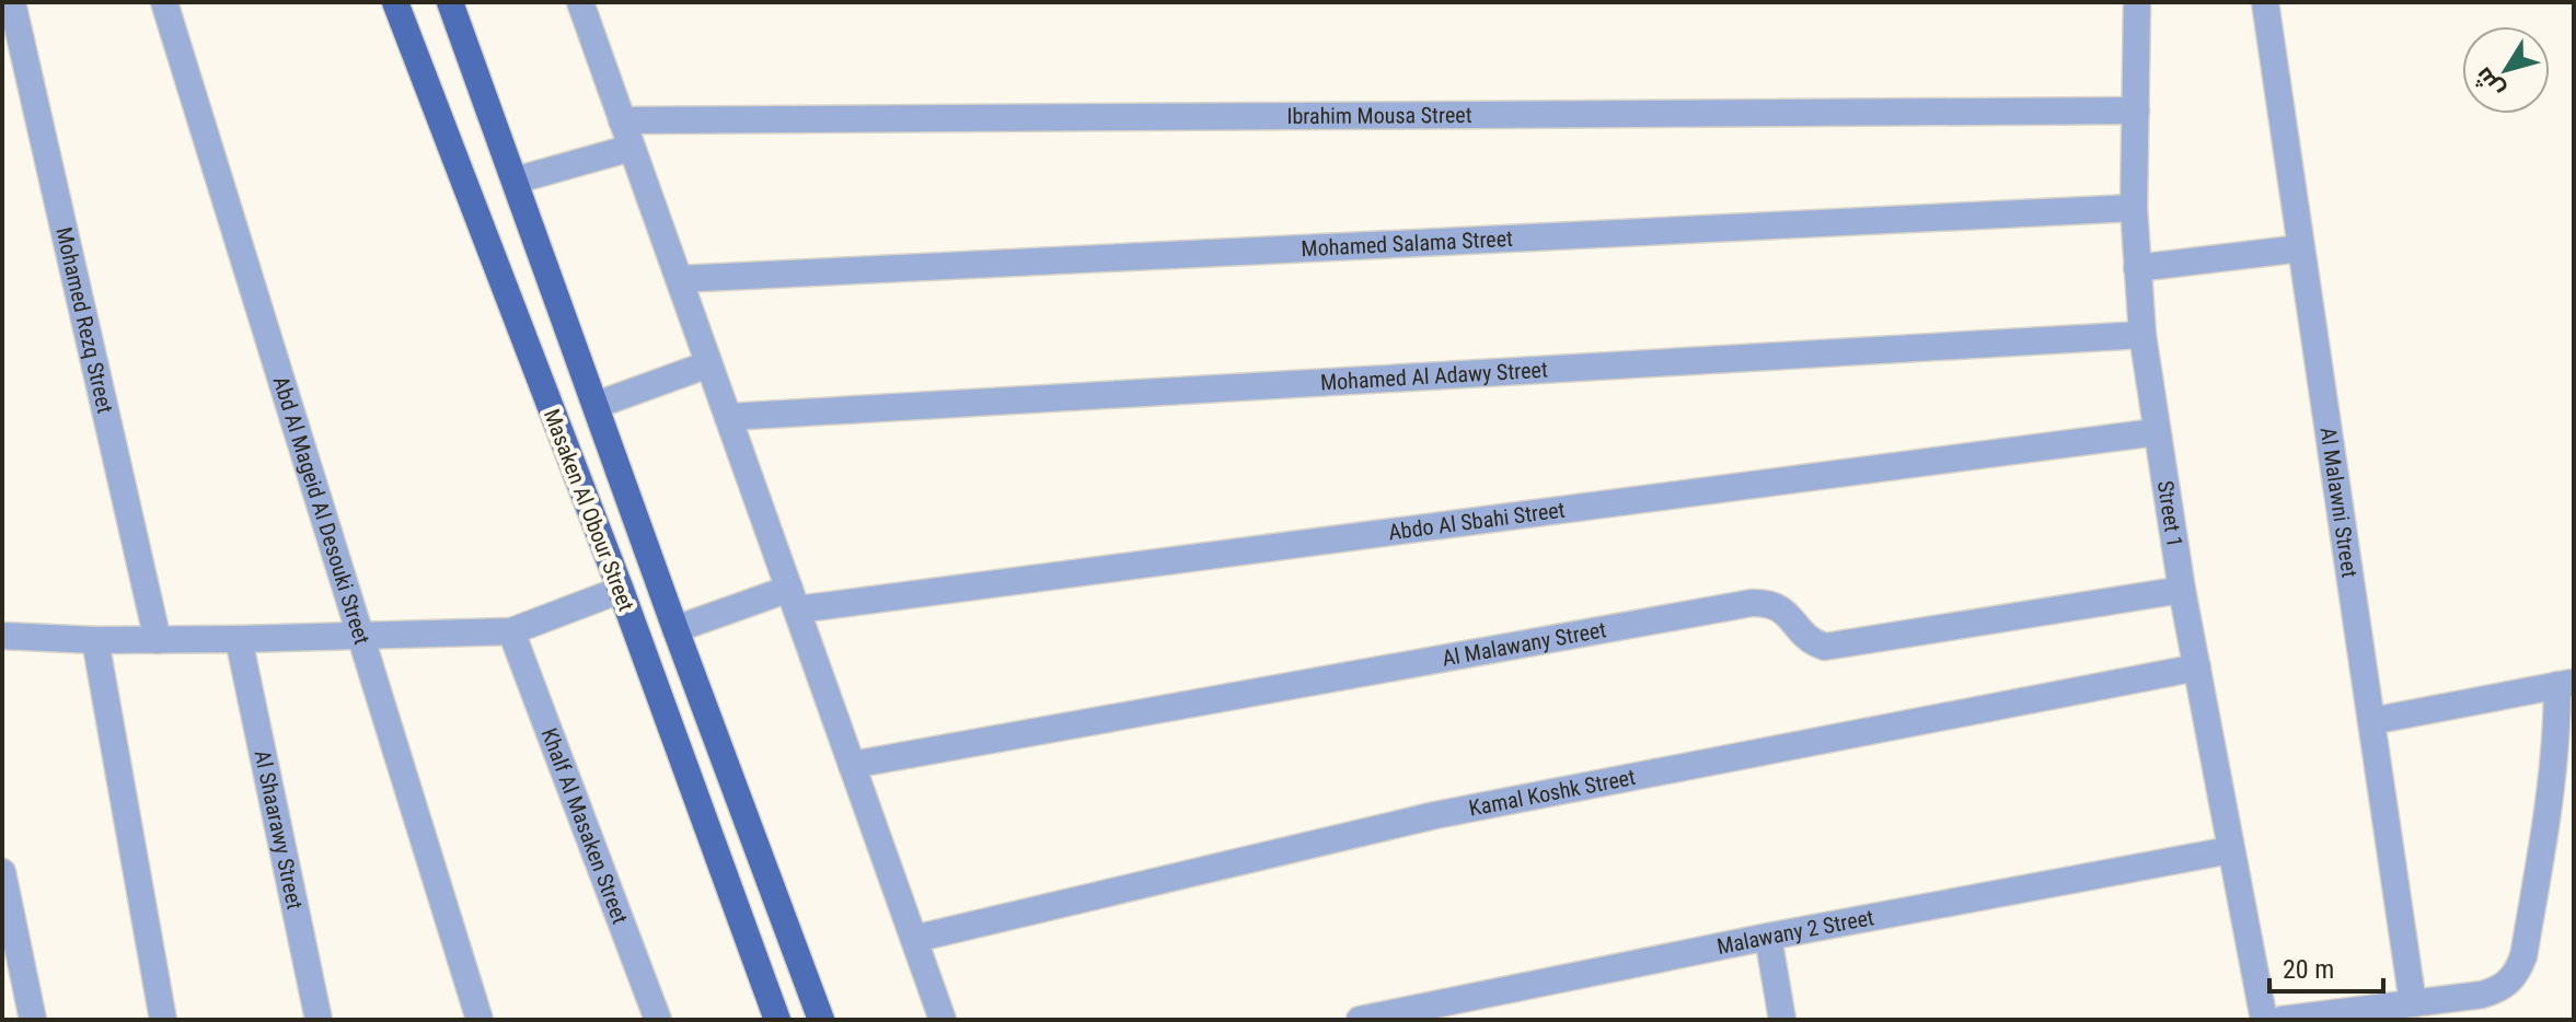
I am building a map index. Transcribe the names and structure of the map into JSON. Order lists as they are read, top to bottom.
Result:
{
  "streets": {
    "main road": ["Masaken Al Obour Street"],
    "street": [
      "Ibrahim Mousa Street",
      "Mohamed Salama Street",
      "Mohamed Rezq Street",
      "Mohamed Al Adawy Street",
      "Al Malawni Street",
      "Abd Al Mageid Al Desouki Street",
      "Street 1",
      "Abdo Al Sbahi Street",
      "Al Malawany Street",
      "Kamal Koshk Street",
      "Khalf Al Masaken Street",
      "Al Shaarawy Street",
      "Malawany 2 Street"
    ]
  },
  "crossings": [
    ["Ibrahim Mousa Street", "Street 1"],
    ["Mohamed Salama Street", "Street 1"],
    ["Mohamed Al Adawy Street", "Street 1"],
    ["Masaken Al Obour Street", "Abdo Al Sbahi Street"],
    ["Street 1", "Abdo Al Sbahi Street"],
    ["Street 1", "Al Malawany Street"],
    ["Street 1", "Kamal Koshk Street"],
    ["Street 1", "Malawany 2 Street"]
  ],
  "scale_bar": "20 m",
  "north": "bottom left"
}
